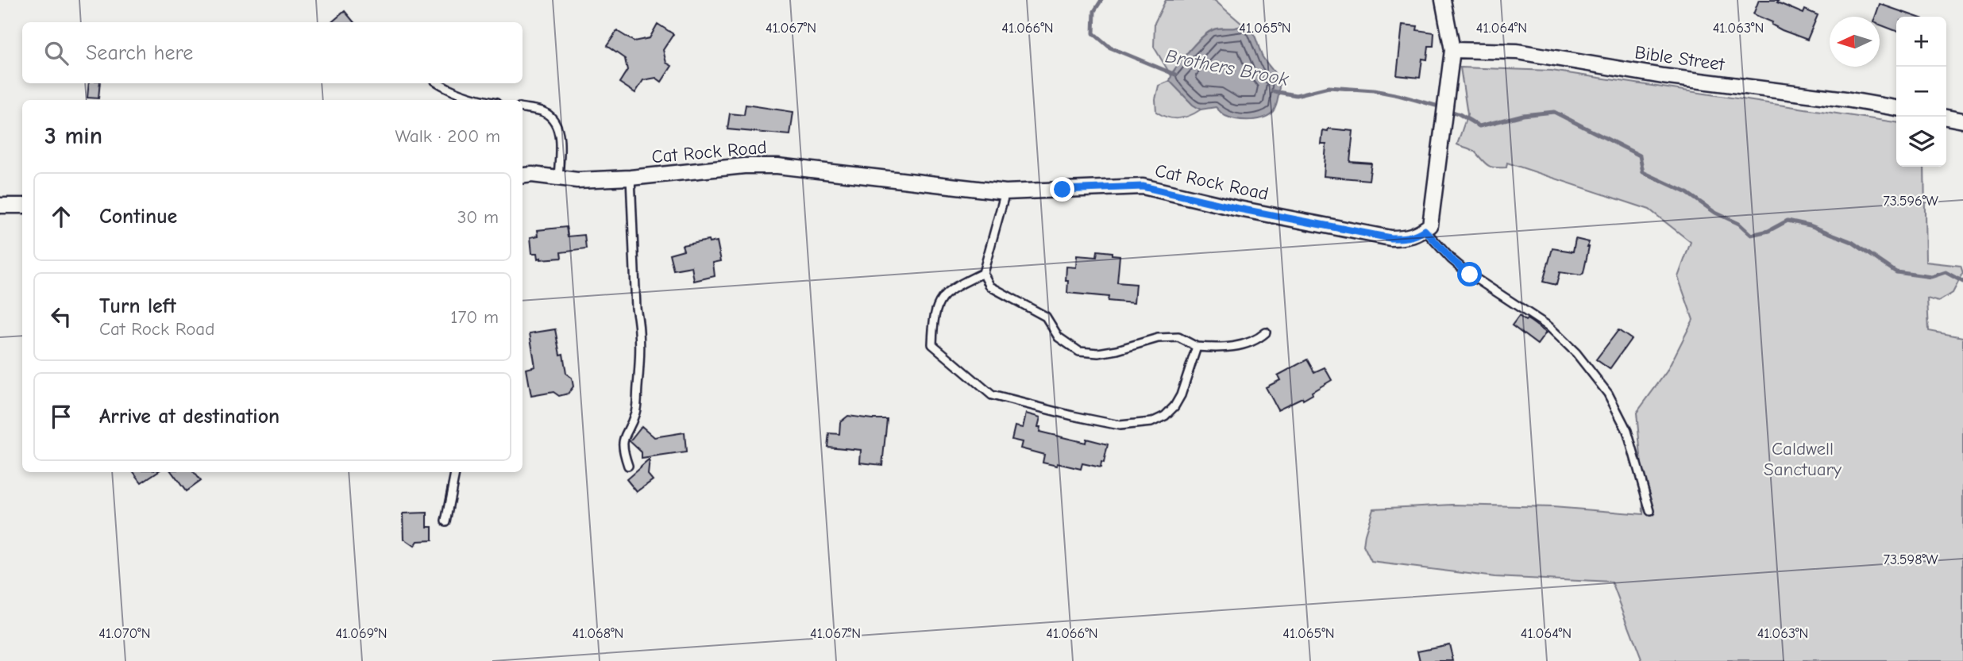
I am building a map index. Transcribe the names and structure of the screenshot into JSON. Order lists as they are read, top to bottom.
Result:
{
  "streets": {
    "street": ["Bible Street", "Cat Rock Road"]
  },
  "water": ["Brothers Brook"],
  "parks": ["Caldwell Sanctuary"],
  "north": "left",
  "page": {
    "map_buttons": ["+", "−"],
    "search": "Search here",
    "heading": ["3 min", "Walk · 200 m"],
    "list": [
      ["Continue", "30 m"],
      ["Turn left", "Cat Rock Road", "170 m"],
      "Arrive at destination"
    ]
  },
  "coordinates": [
    "41.067°N",
    "41.066°N",
    "41.065°N",
    "41.064°N",
    "41.063°N",
    "73.596°W",
    "73.598°W",
    "41.070°N",
    "41.069°N",
    "41.068°N"
  ]
}
